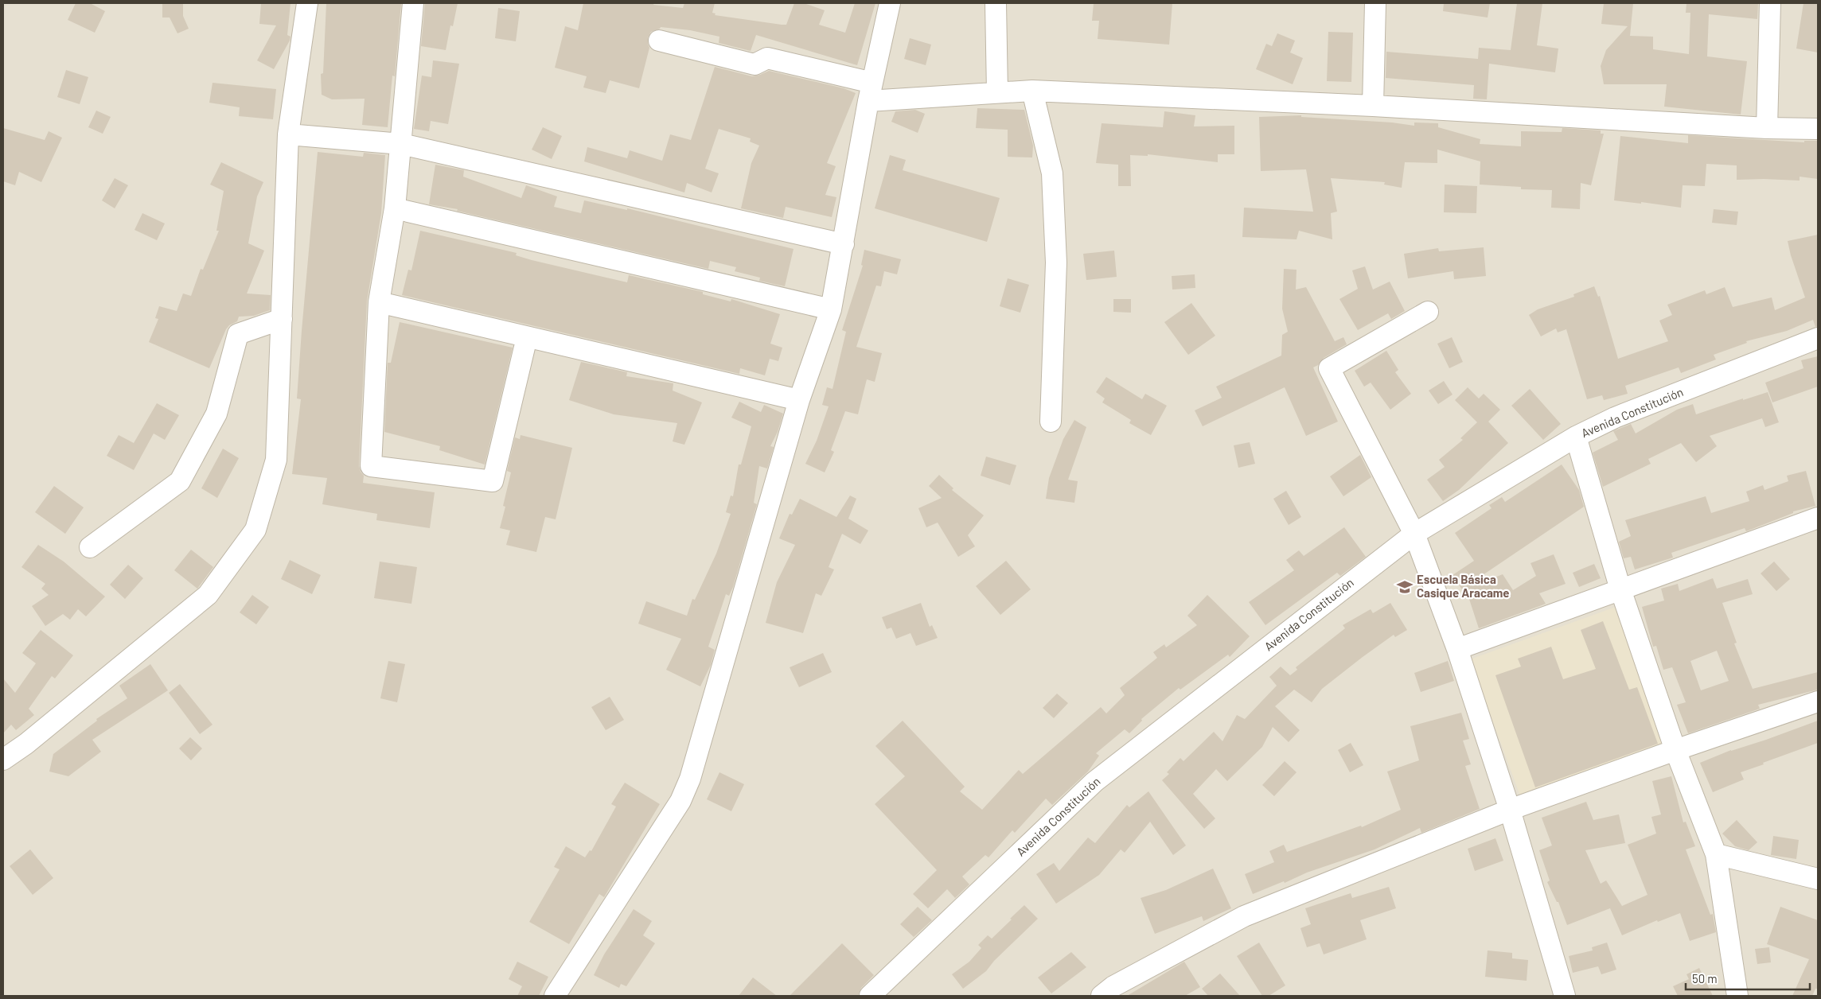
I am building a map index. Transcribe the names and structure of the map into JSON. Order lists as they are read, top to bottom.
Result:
{
  "streets": {
    "street": ["Avenida Constitución"]
  },
  "places": {
    "school or university": ["Escuela Básica Casique Aracame"]
  },
  "scale_bar": "50 m"
}
